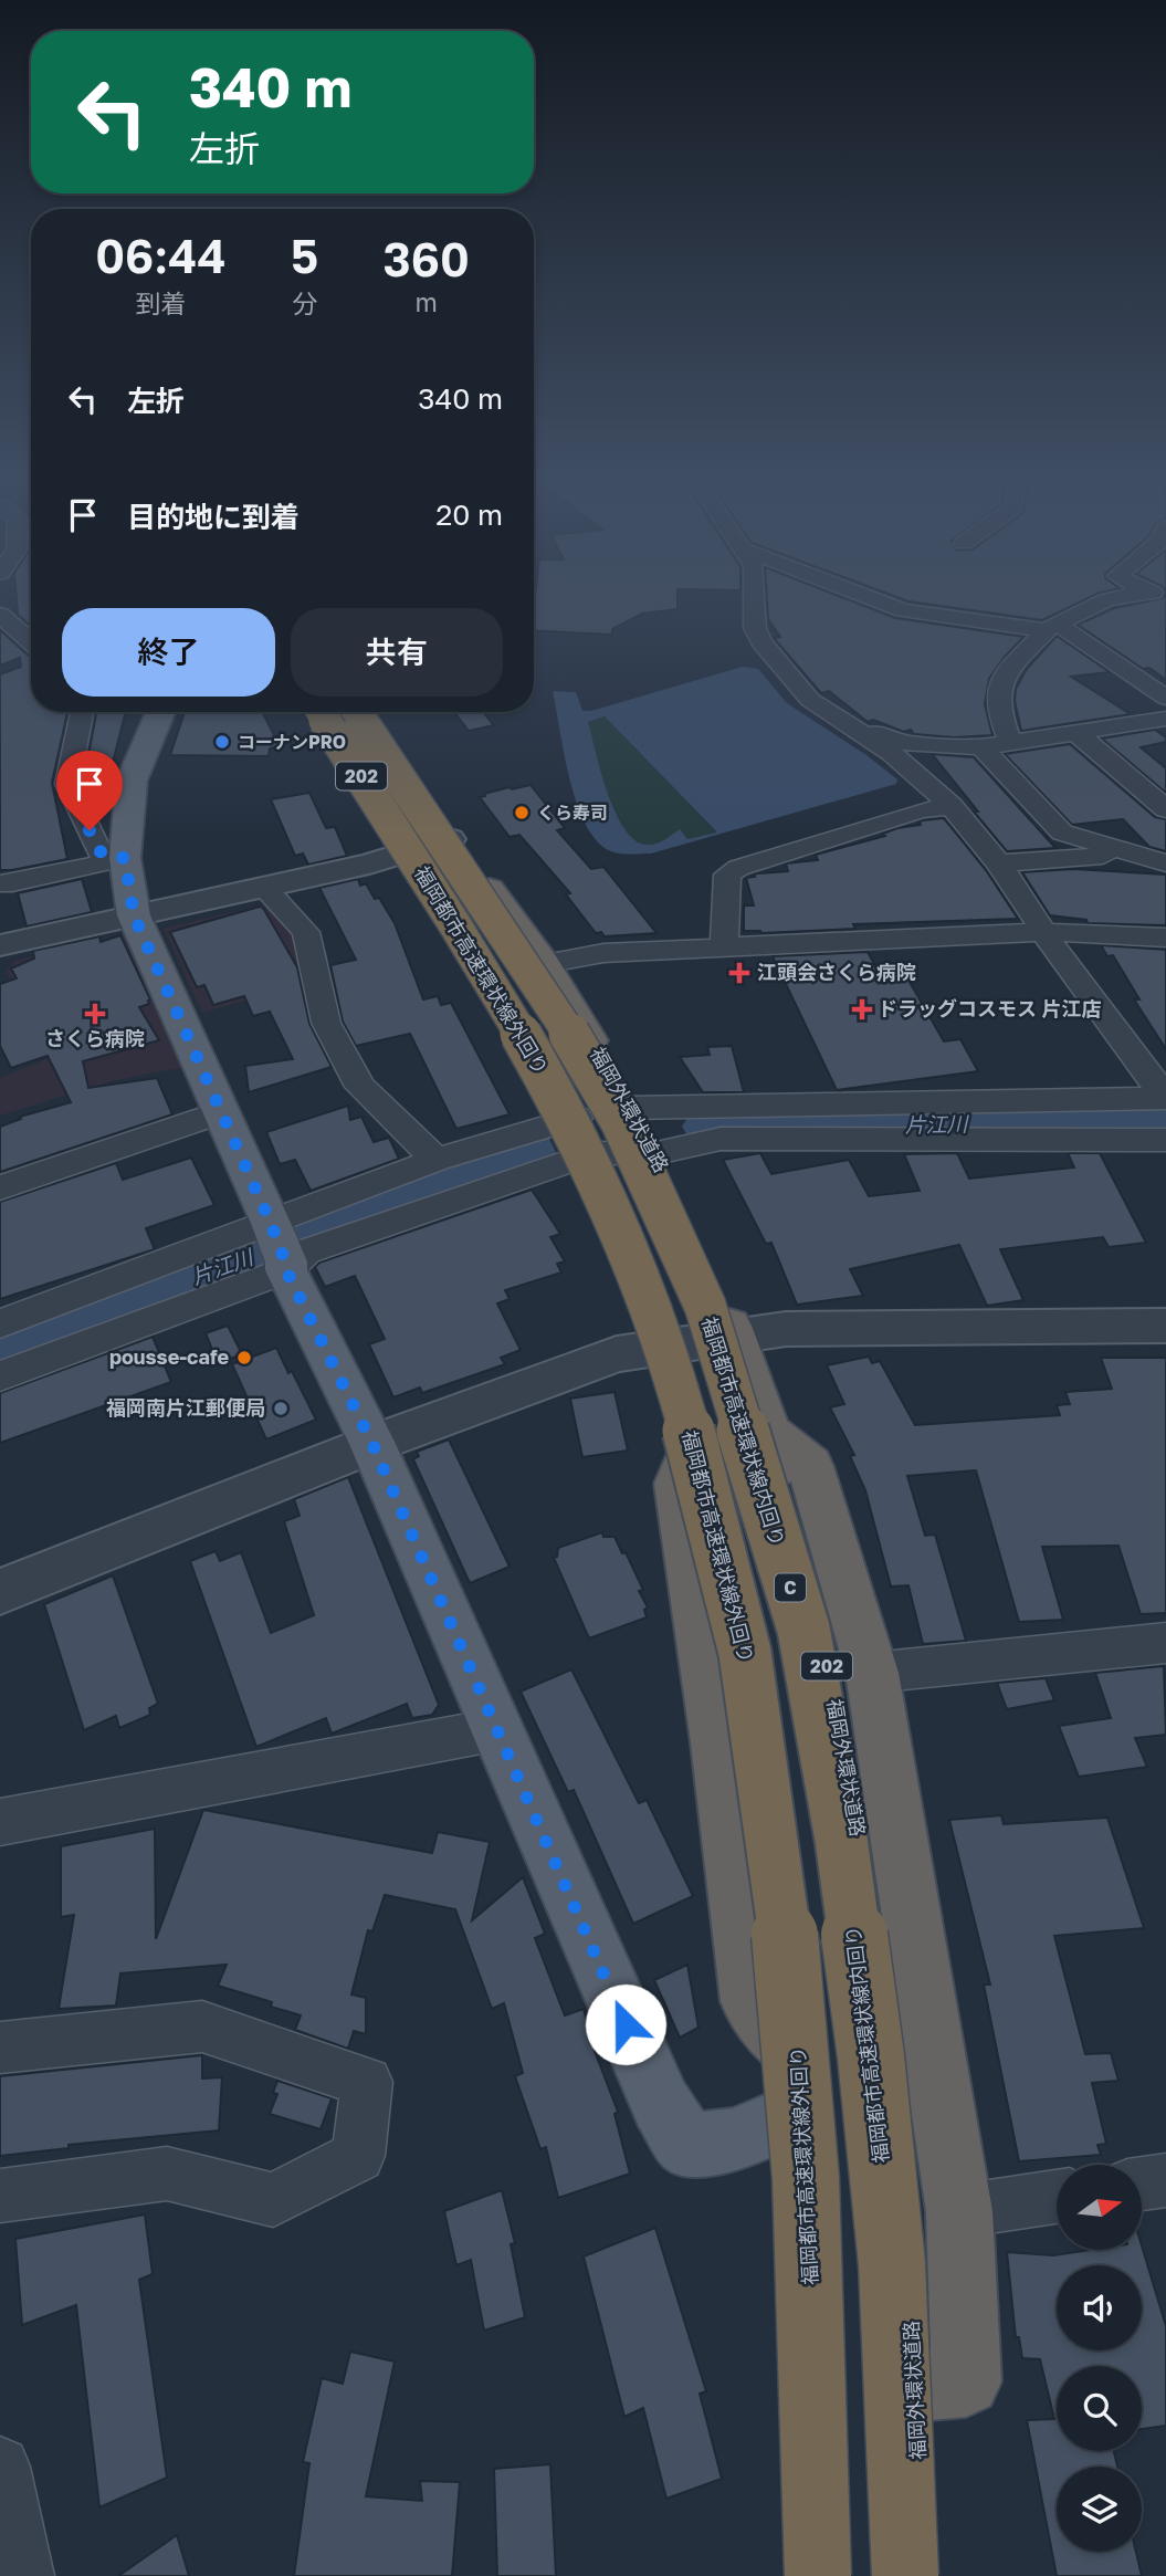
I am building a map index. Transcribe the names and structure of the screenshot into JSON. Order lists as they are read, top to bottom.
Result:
{
  "streets": {
    "highway": [
      "202",
      "福岡都市高速環状線外回り",
      "福岡外環状道路",
      "福岡都市高速環状線内回り",
      "C"
    ]
  },
  "water": ["片江川"],
  "places": {
    "other": [
      "コーナンPRO",
      "くら寿司",
      "pousse-cafe",
      "福岡南片江郵便局"
    ],
    "health": ["江頭会さくら病院", "ドラッグコスモス 片江店", "さくら病院"]
  },
  "north": "right",
  "page": {
    "turn": ["340 m", "左折"],
    "eta": [
      "06:44",
      "到着",
      "5",
      "分",
      "360",
      "m"
    ],
    "list": [
      {
        "name": "左折",
        "value": "340 m"
      },
      {
        "name": "目的地に到着",
        "value": "20 m"
      }
    ],
    "buttons": ["終了", "共有"]
  }
}
